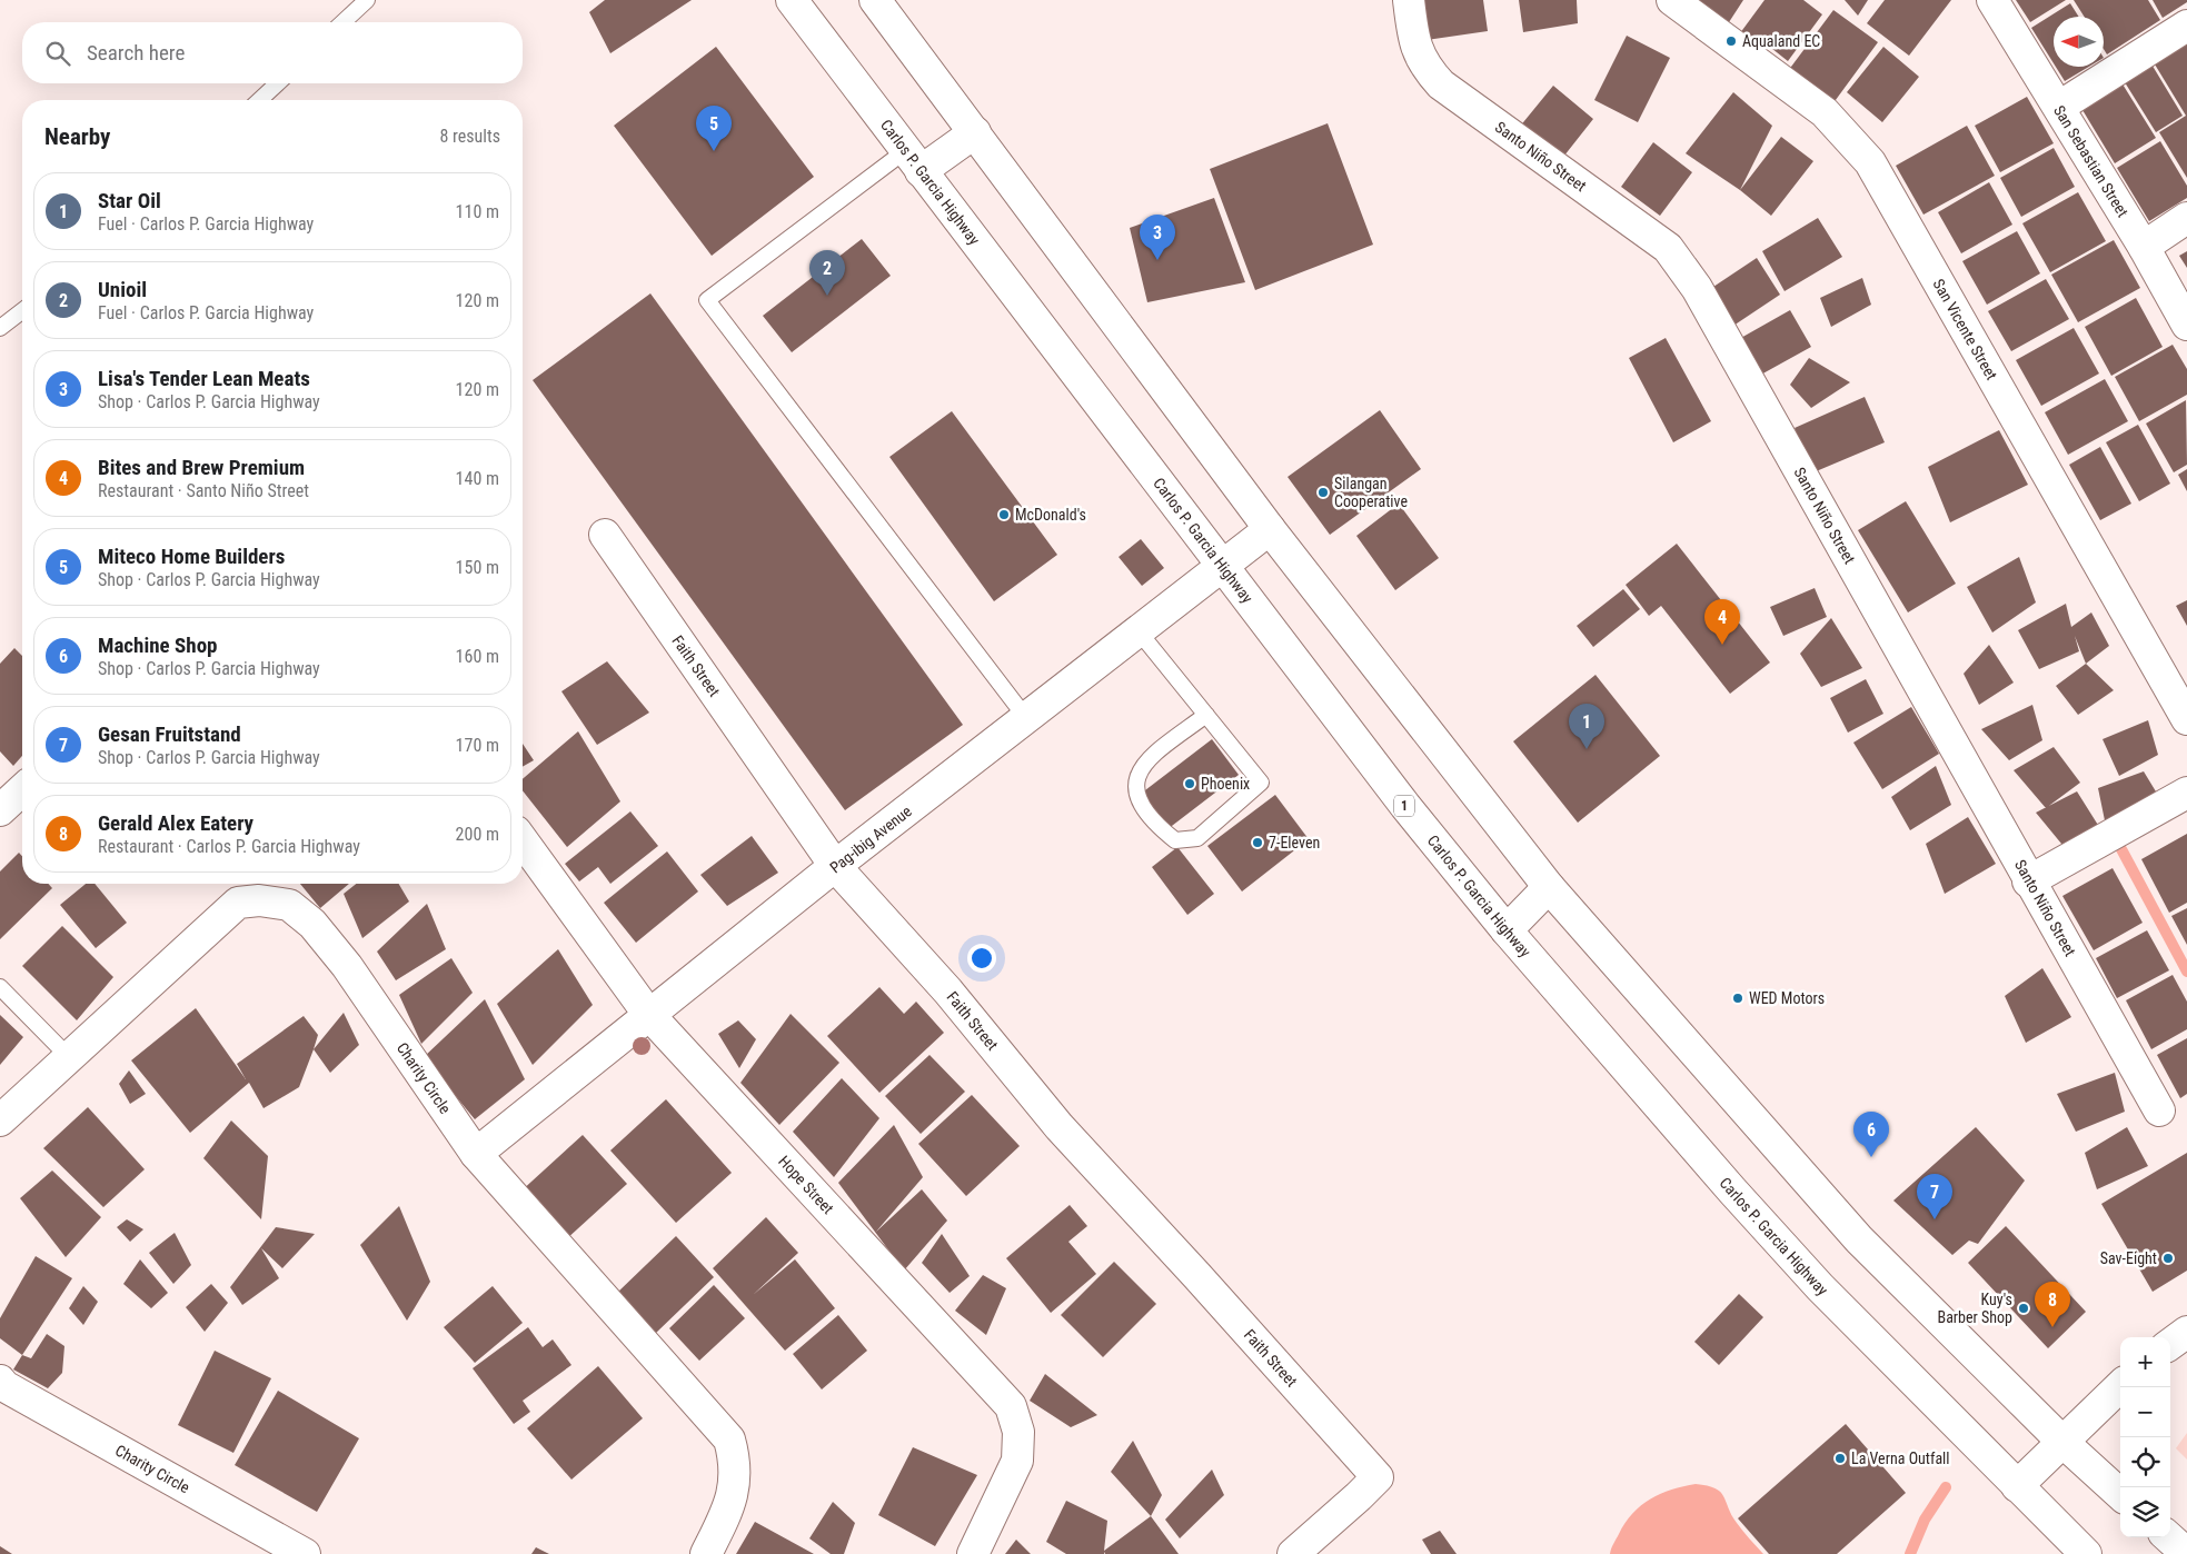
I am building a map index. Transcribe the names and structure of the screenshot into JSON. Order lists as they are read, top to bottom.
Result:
{
  "streets": {
    "main road": [
      "Santo Niño Street",
      "San Sebastian Street",
      "Carlos P. Garcia Highway",
      "San Vicente Street",
      "Faith Street",
      "1",
      "Pag-ibig Avenue",
      "Charity Circle",
      "Hope Street"
    ]
  },
  "crossings": [
    ["Carlos P. Garcia Highway", "Pag-ibig Avenue"],
    ["Faith Street", "Pag-ibig Avenue"],
    ["Pag-ibig Avenue", "Charity Circle"],
    ["Pag-ibig Avenue", "Hope Street"]
  ],
  "places": [
    "Aqualand EC",
    "Silangan Cooperative",
    "McDonald's",
    "Phoenix",
    "7-Eleven",
    "WED Motors",
    "Sav-Eight",
    "Kuy's Barber Shop",
    "La Verna Outfall"
  ],
  "north": "left",
  "page": {
    "search": "Search here",
    "heading": ["Nearby", "8 results"],
    "pins": [
      "5",
      "3",
      "2",
      "4",
      "1",
      "6",
      "7",
      "8"
    ],
    "list": [
      {
        "mark": "1",
        "name": "Star Oil",
        "note": "Fuel · Carlos P. Garcia Highway",
        "value": "110 m"
      },
      {
        "mark": "2",
        "name": "Unioil",
        "note": "Fuel · Carlos P. Garcia Highway",
        "value": "120 m"
      },
      {
        "mark": "3",
        "name": "Lisa's Tender Lean Meats",
        "note": "Shop · Carlos P. Garcia Highway",
        "value": "120 m"
      },
      {
        "mark": "4",
        "name": "Bites and Brew Premium",
        "note": "Restaurant · Santo Niño Street",
        "value": "140 m"
      },
      {
        "mark": "5",
        "name": "Miteco Home Builders",
        "note": "Shop · Carlos P. Garcia Highway",
        "value": "150 m"
      },
      {
        "mark": "6",
        "name": "Machine Shop",
        "note": "Shop · Carlos P. Garcia Highway",
        "value": "160 m"
      },
      {
        "mark": "7",
        "name": "Gesan Fruitstand",
        "note": "Shop · Carlos P. Garcia Highway",
        "value": "170 m"
      },
      {
        "mark": "8",
        "name": "Gerald Alex Eatery",
        "note": "Restaurant · Carlos P. Garcia Highway",
        "value": "200 m"
      }
    ],
    "map_buttons": ["+", "−"]
  }
}
